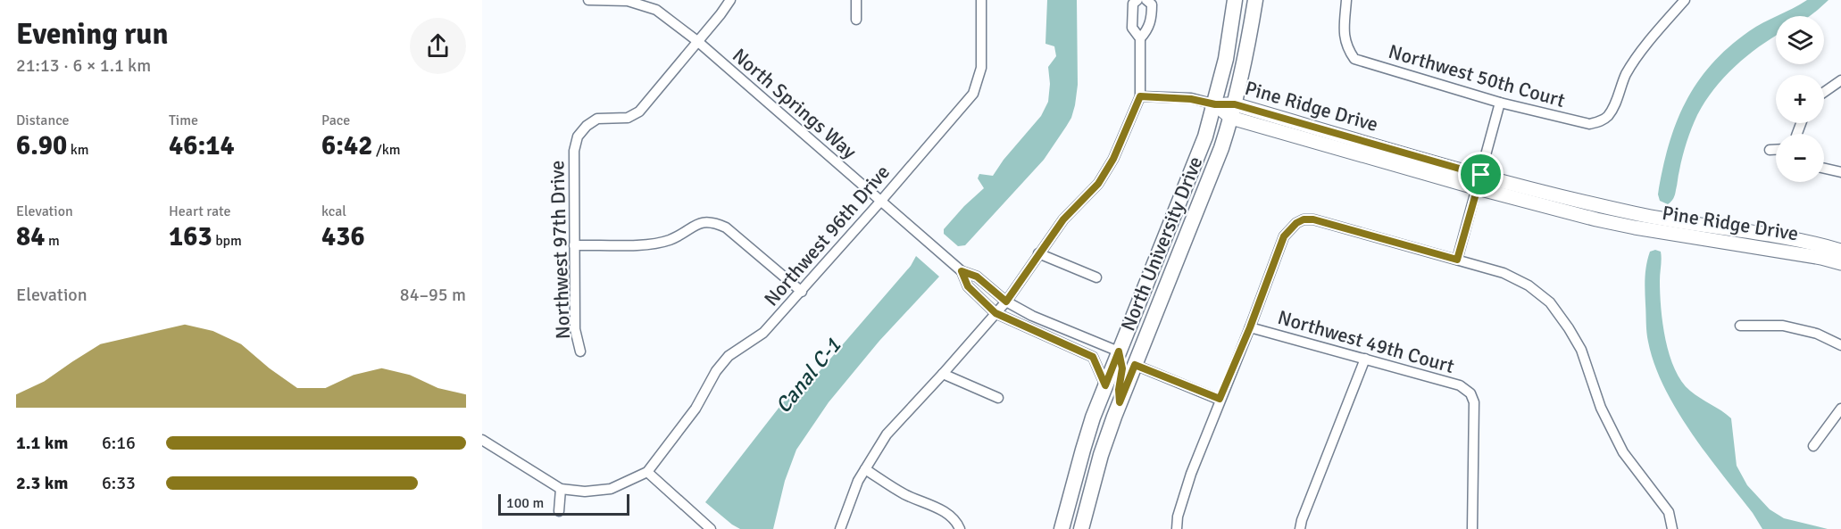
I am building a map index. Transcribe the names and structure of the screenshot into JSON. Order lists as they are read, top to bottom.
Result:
{
  "streets": {
    "main road": ["North University Drive"],
    "street": [
      "Northwest 50th Court",
      "North Springs Way",
      "Pine Ridge Drive",
      "Northwest 96th Drive",
      "Northwest 97th Drive",
      "Northwest 49th Court"
    ]
  },
  "crossings": [
    ["North Springs Way", "Northwest 96th Drive"],
    ["North Springs Way", "North University Drive"],
    ["North Springs Way", "Northwest 97th Drive"],
    ["Pine Ridge Drive", "North University Drive"]
  ],
  "water": ["Canal C-1"],
  "scale_bar": "100 m",
  "page": {
    "heading": ["Evening run", "21:13 · 6 × 1.1 km"],
    "map_buttons": ["+", "−"],
    "stats": [
      ["Distance", "6.90 km"],
      ["Time", "46:14"],
      ["Pace", "6:42 /km"],
      ["Elevation", "84 m"],
      ["Heart rate", "163 bpm"],
      ["kcal", "436"]
    ],
    "chart": ["Elevation", "84–95 m"],
    "list": [
      {
        "name": "1.1 km",
        "note": "6:16"
      },
      {
        "name": "2.3 km",
        "note": "6:33"
      }
    ],
    "scale": "100 m"
  }
}
